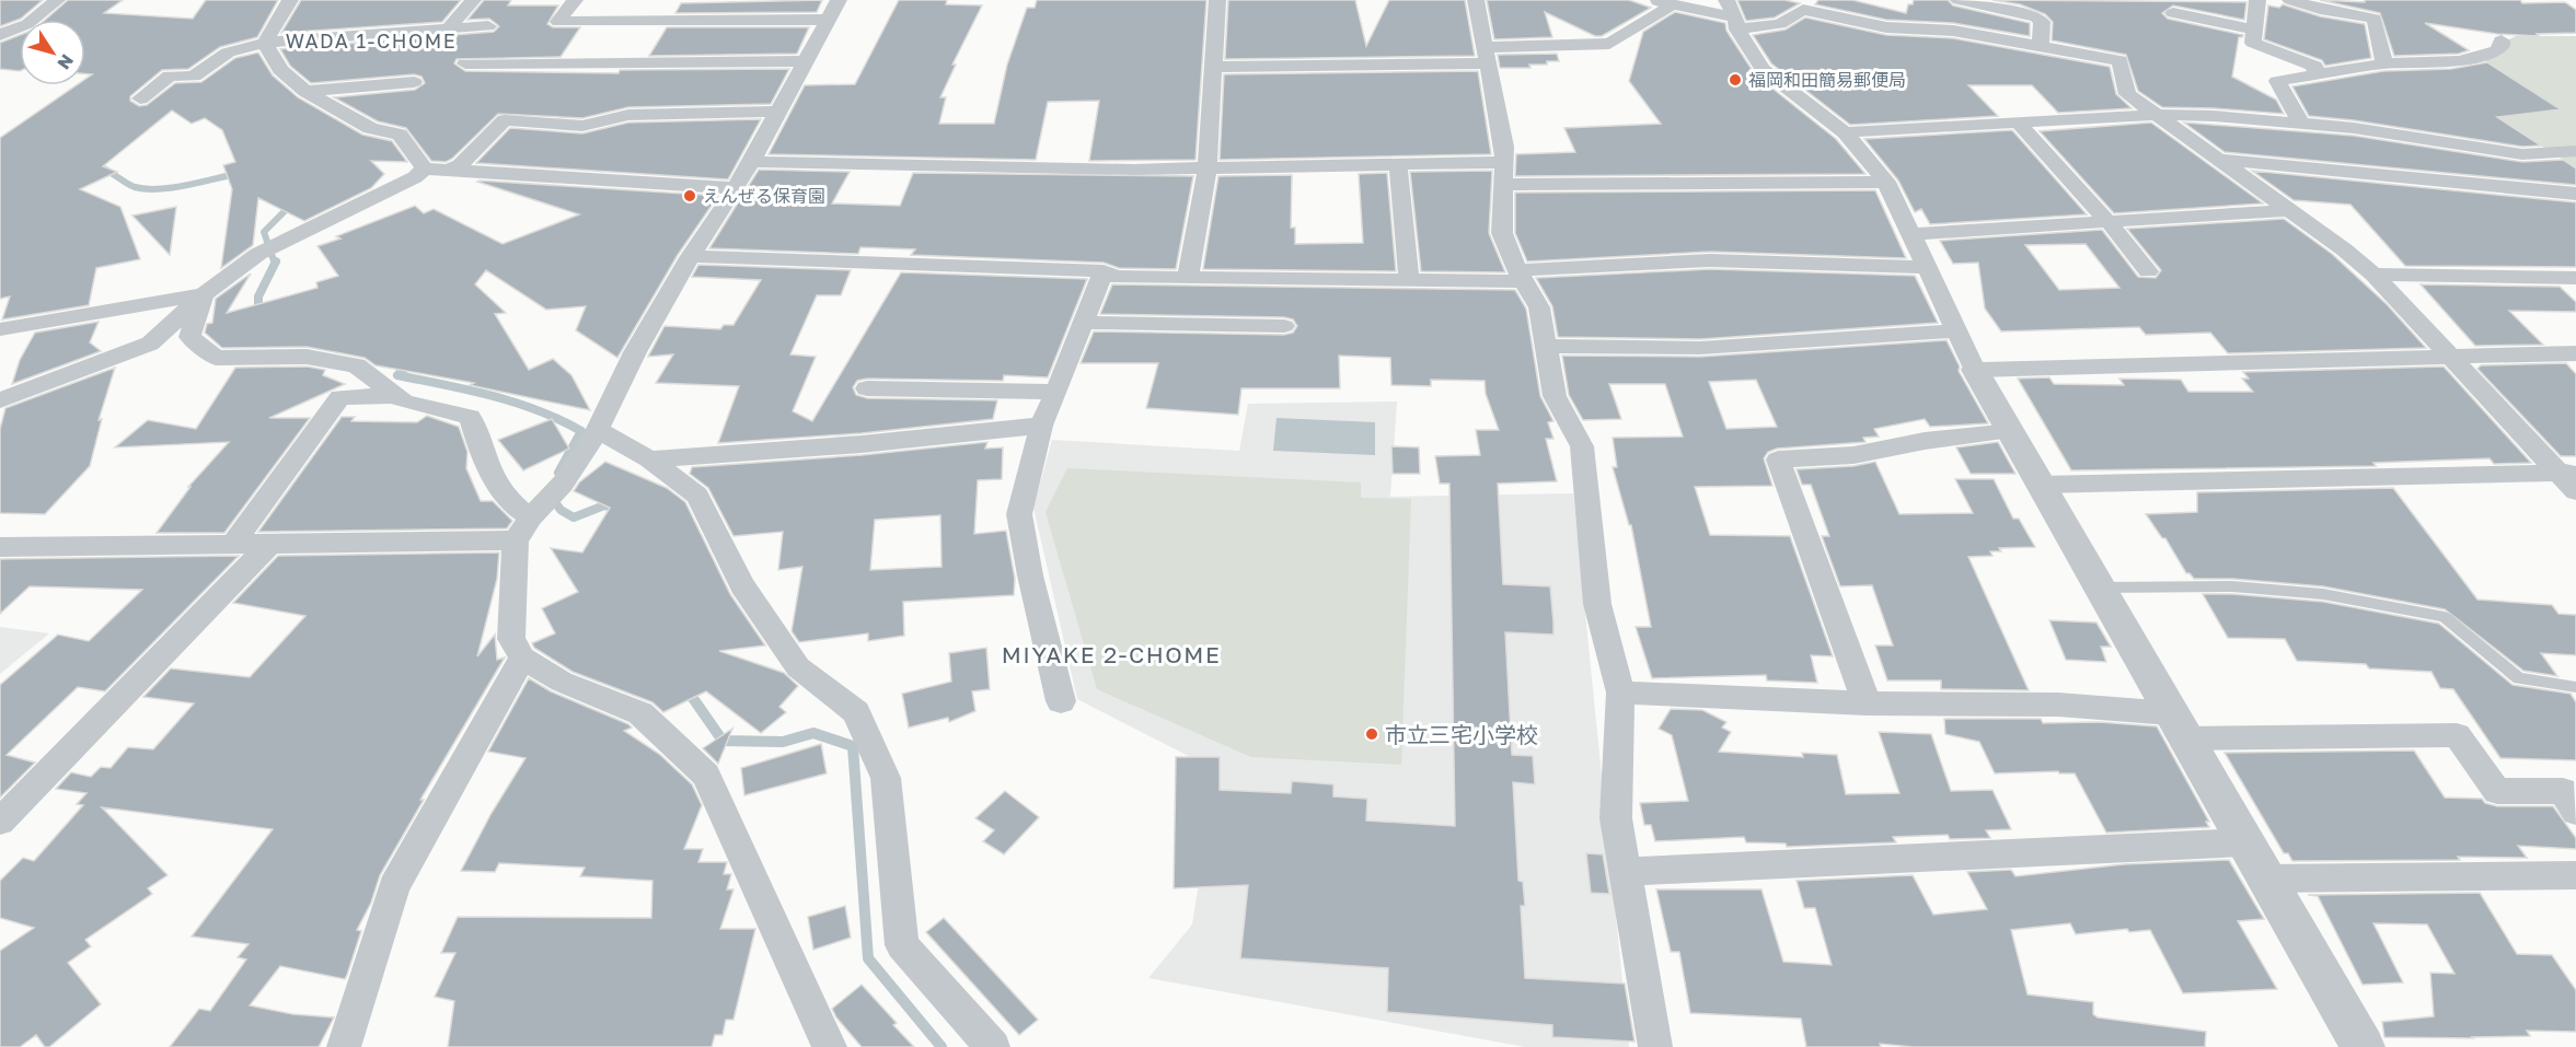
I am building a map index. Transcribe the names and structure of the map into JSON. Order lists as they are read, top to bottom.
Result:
{
  "districts": ["WADA 1-CHOME", "MIYAKE 2-CHOME"],
  "places": ["福岡和田簡易郵便局", "えんぜる保育園", "市立三宅小学校"],
  "north": "bottom right"
}
